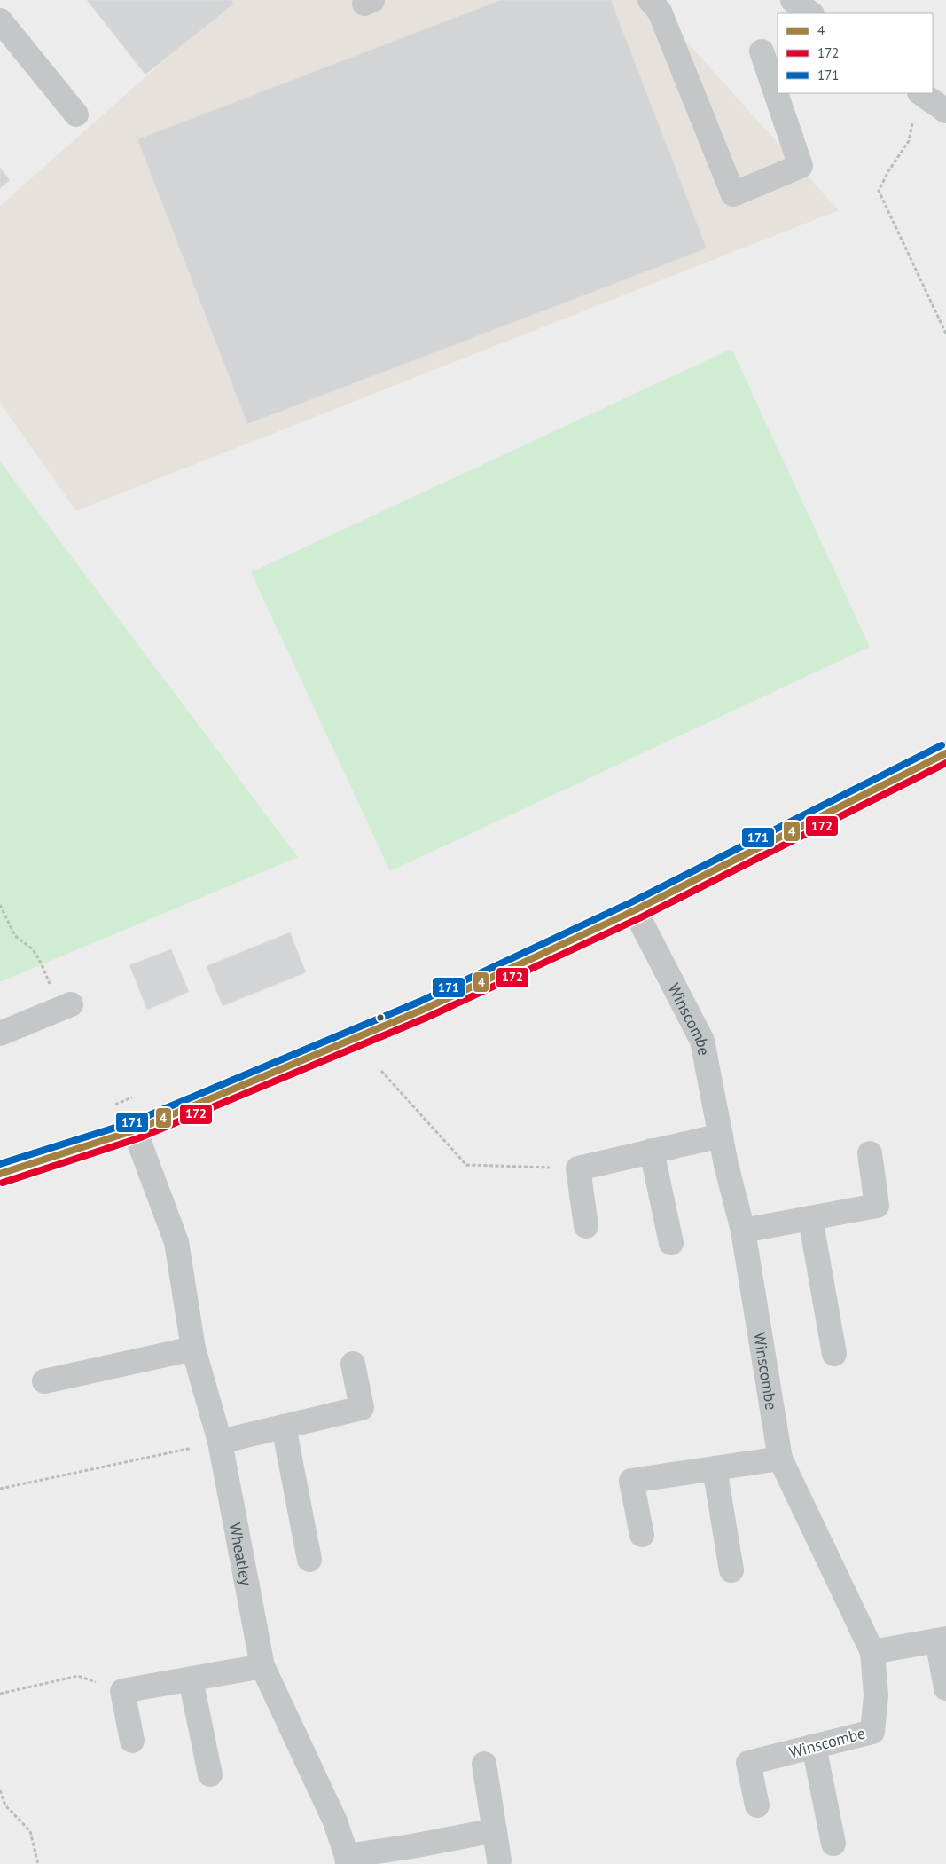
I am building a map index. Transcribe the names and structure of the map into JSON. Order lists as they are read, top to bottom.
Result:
{
  "streets": {
    "street": ["Winscombe", "Wheatley"]
  },
  "lines": ["transit line 171", "transit line 4", "transit line 172"],
  "legend": ["4", "172", "171"]
}
